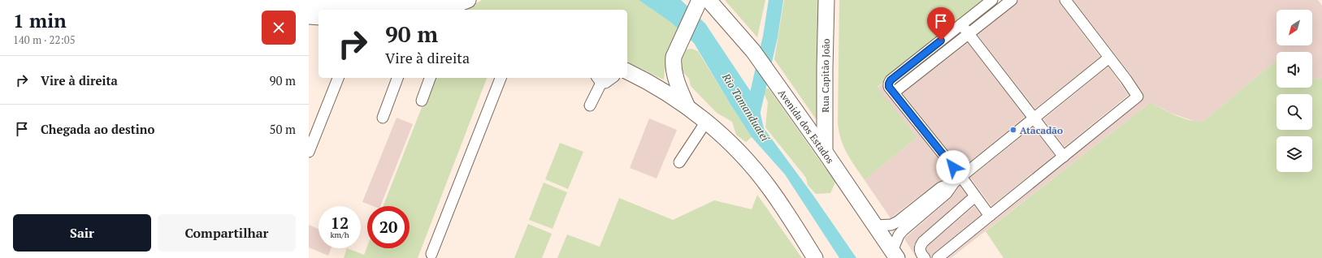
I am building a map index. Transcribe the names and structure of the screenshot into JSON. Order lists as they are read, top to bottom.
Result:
{
  "streets": {
    "highway": ["Rua Capitão João", "Avenida dos Estados"]
  },
  "crossings": [
    ["Rua Capitão João", "Avenida dos Estados"]
  ],
  "water": ["Rio Tamanduateí"],
  "places": ["Atacadão"],
  "north": "bottom left",
  "page": {
    "heading": ["1 min", "140 m · 22:05"],
    "turn": ["90 m", "Vire à direita"],
    "list": [
      {
        "name": "Vire à direita",
        "value": "90 m"
      },
      {
        "name": "Chegada ao destino",
        "value": "50 m"
      }
    ],
    "speed": "12 km/h",
    "limit": "20",
    "buttons": ["Sair", "Compartilhar"]
  }
}
